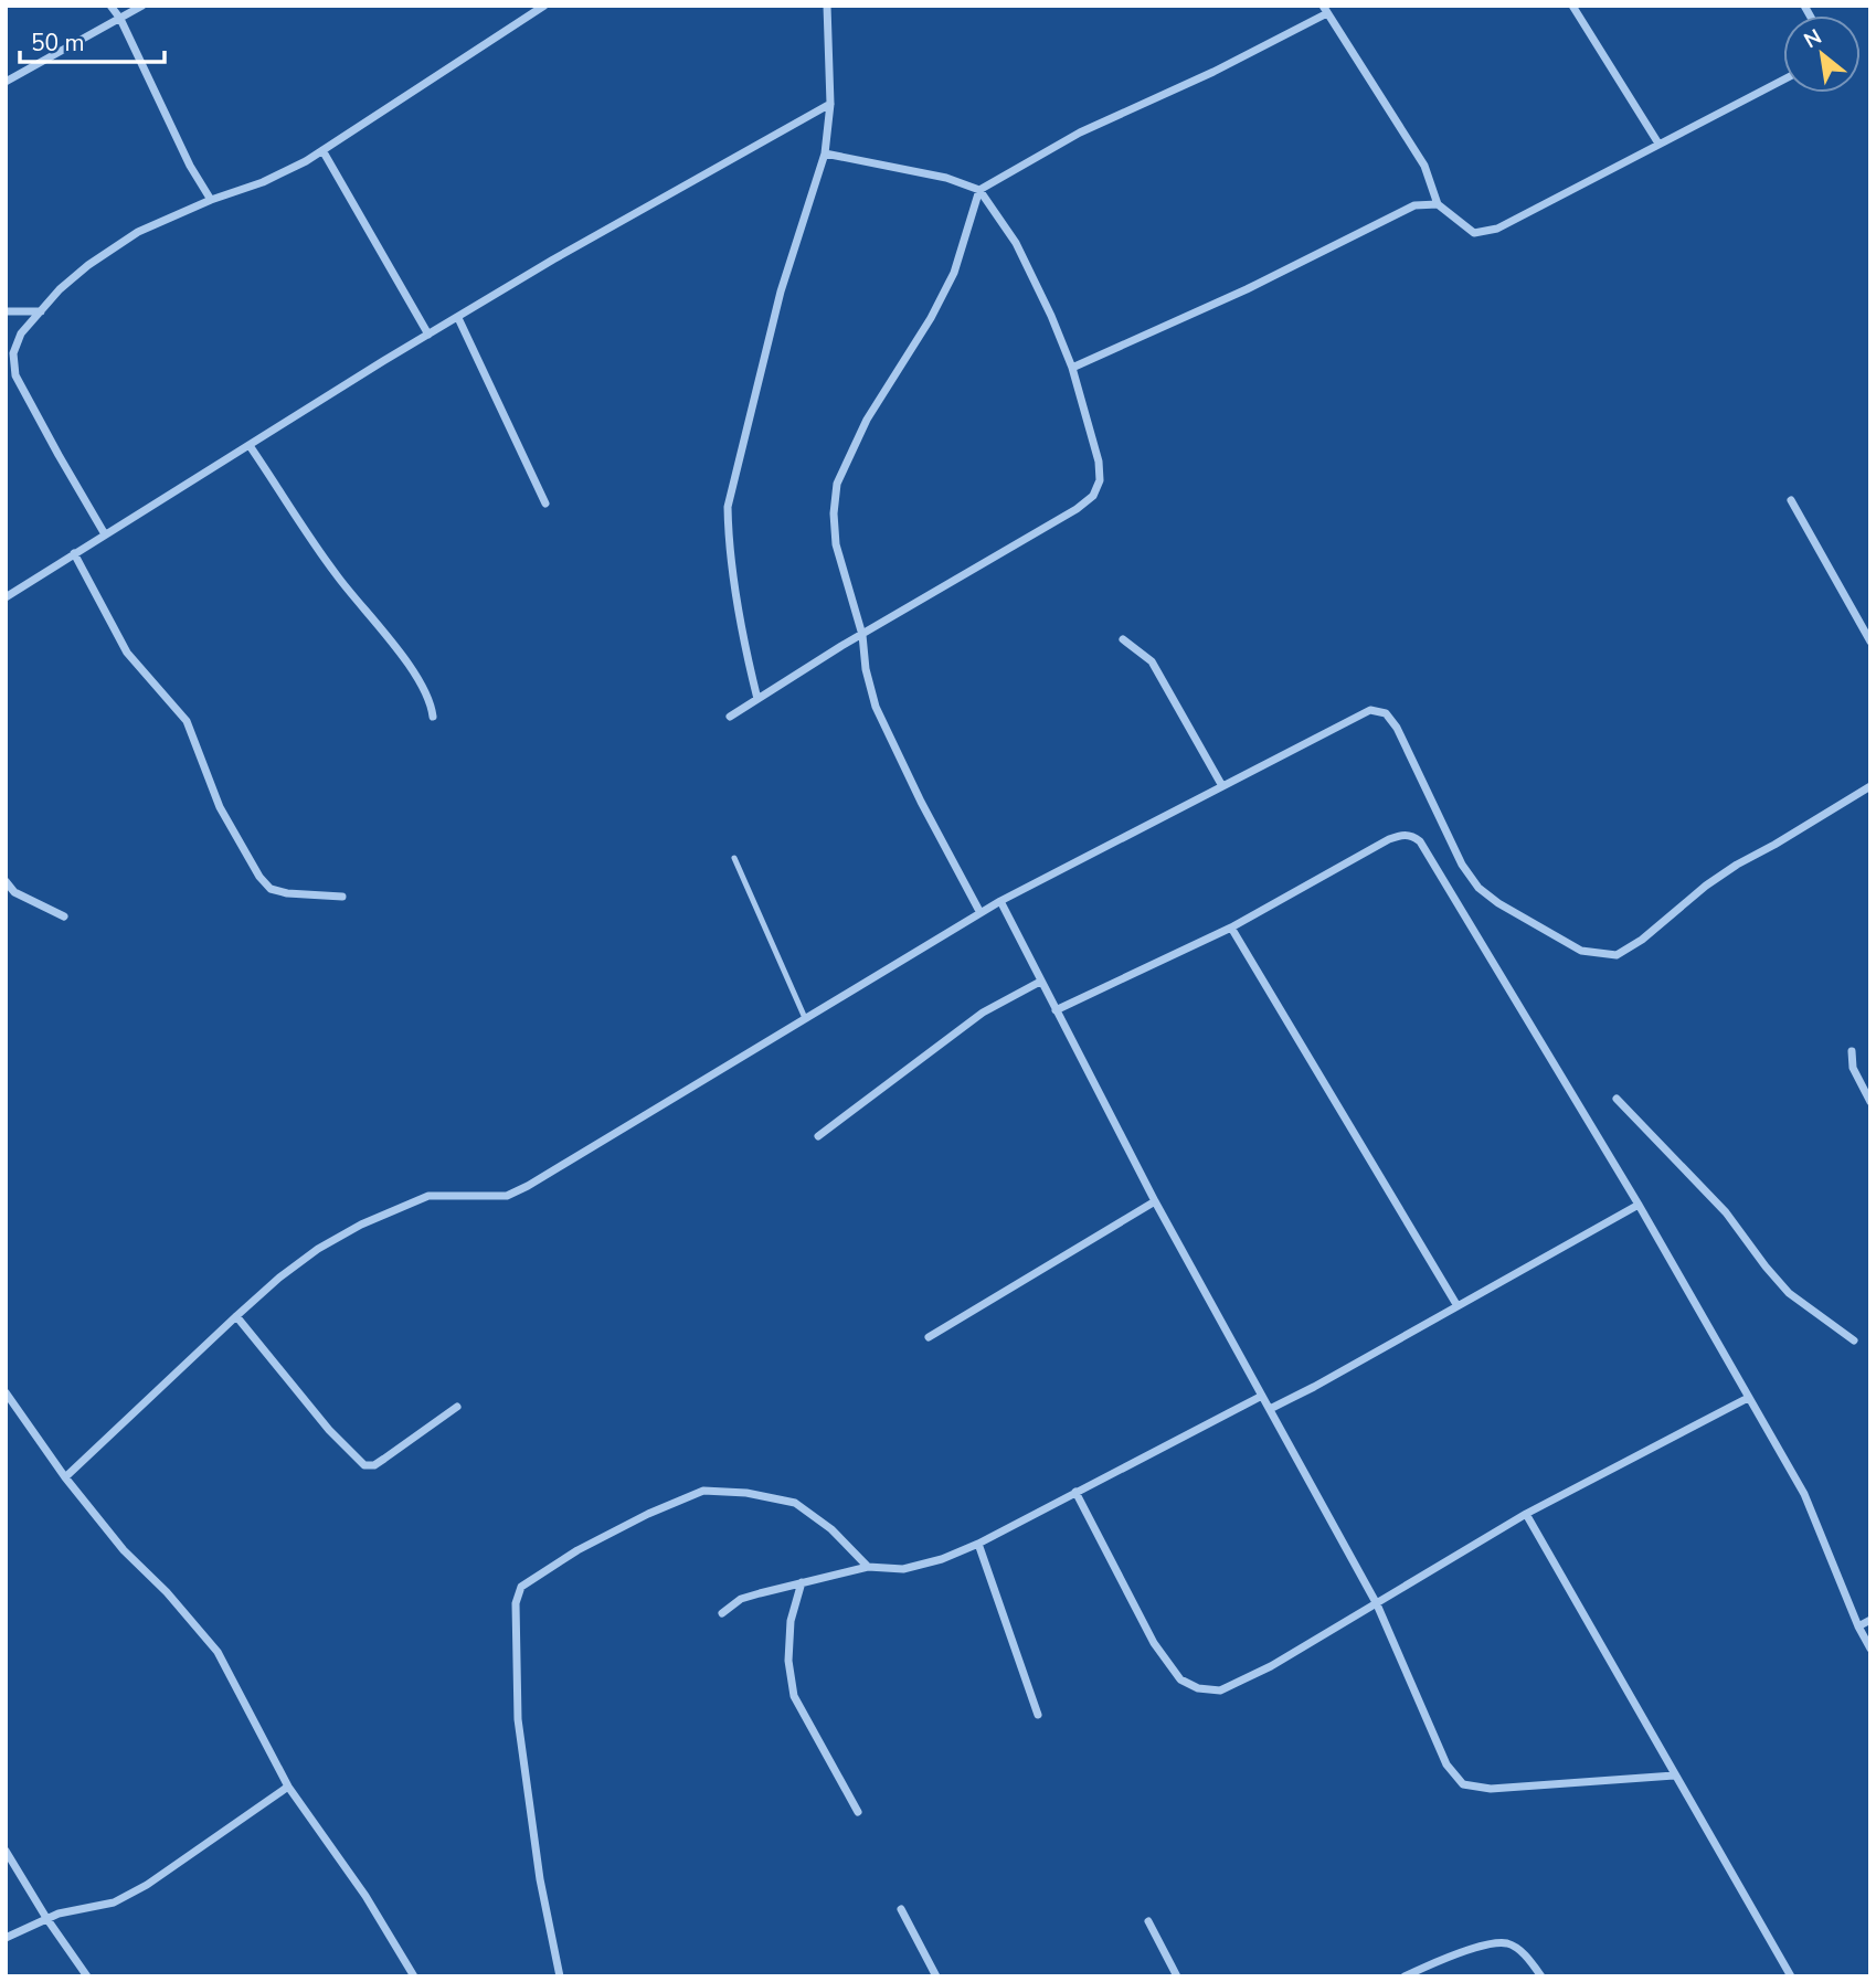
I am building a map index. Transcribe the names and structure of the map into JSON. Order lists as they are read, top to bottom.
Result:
{
  "scale_bar": "50 m",
  "north": "top left"
}
